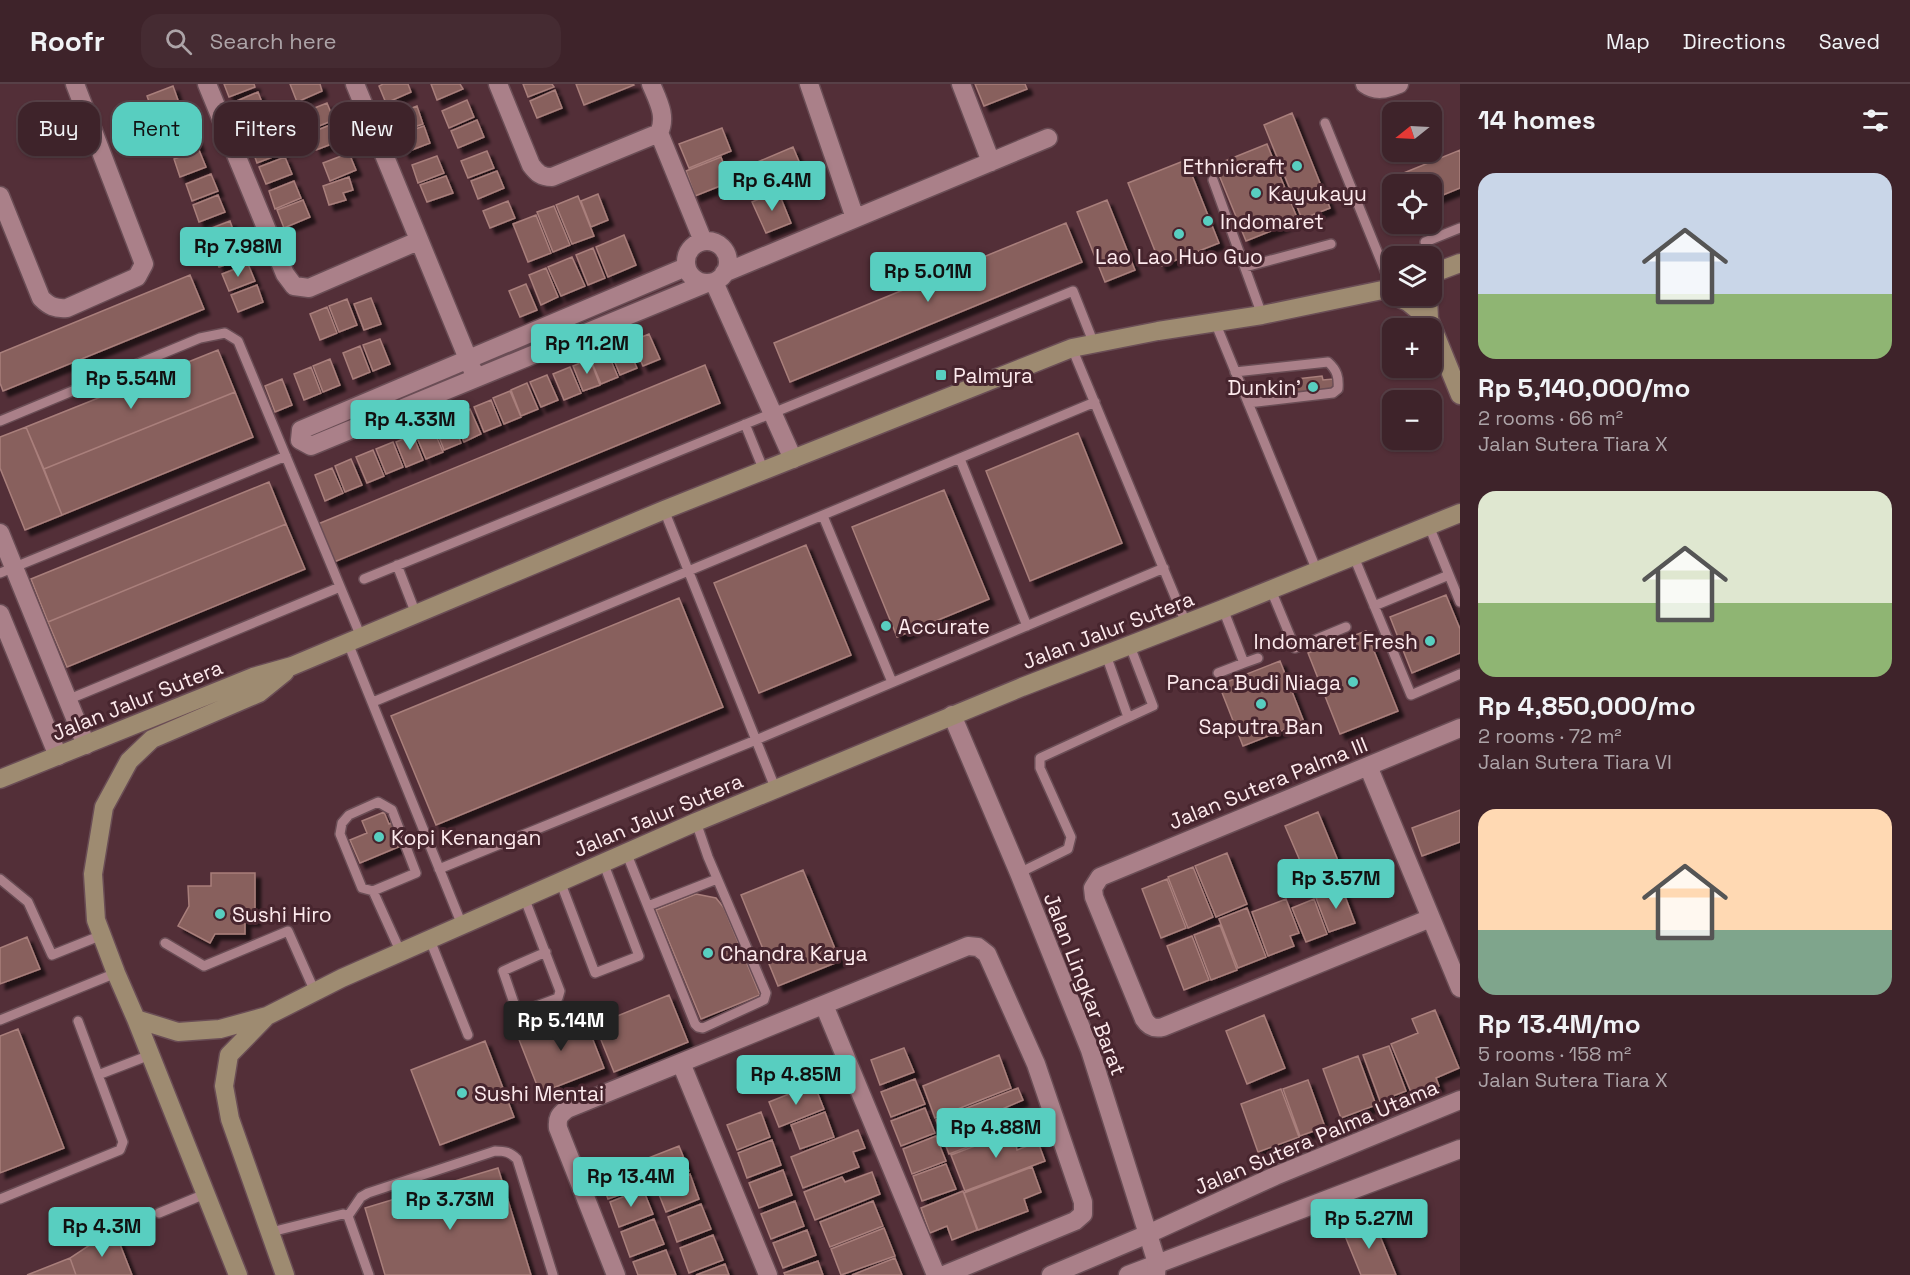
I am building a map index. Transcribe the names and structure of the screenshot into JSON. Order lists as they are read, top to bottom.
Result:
{
  "streets": {
    "main road": ["Jalan Jalur Sutera"],
    "street": ["Jalan Sutera Palma III", "Jalan Lingkar Barat", "Jalan Sutera Palma Utama"]
  },
  "crossings": [
    ["Jalan Jalur Sutera", "Jalan Lingkar Barat"],
    ["Jalan Lingkar Barat", "Jalan Sutera Palma Utama"]
  ],
  "places": {
    "other": [
      "Ethnicraft",
      "Kayukayu",
      "Indomaret",
      "Lao Lao Huo Guo",
      "Dunkin'",
      "Accurate",
      "Indomaret Fresh",
      "Panca Budi Niaga",
      "Saputra Ban",
      "Kopi Kenangan",
      "Sushi Hiro",
      "Chandra Karya",
      "Sushi Mentai"
    ],
    "transit": ["Palmyra"]
  },
  "north": "left",
  "page": {
    "header": "Roofr",
    "search": "Search here",
    "nav": ["Map", "Directions", "Saved"],
    "heading": "14 homes",
    "map_buttons": ["+", "−"],
    "chip": [
      "Buy",
      "Rent",
      "Filters",
      "New"
    ],
    "list": [
      {
        "name": "Rp 5,140,000/mo",
        "note": "2 rooms · 66 m² · Jalan Sutera Tiara X"
      },
      {
        "name": "Rp 4,850,000/mo",
        "note": "2 rooms · 72 m² · Jalan Sutera Tiara VI"
      },
      {
        "name": "Rp 13.4M/mo",
        "note": "5 rooms · 158 m² · Jalan Sutera Tiara X"
      }
    ],
    "price": [
      "Rp 6.4M",
      "Rp 7.98M",
      "Rp 5.01M",
      "Rp 11.2M",
      "Rp 5.54M",
      "Rp 4.33M",
      "Rp 3.57M",
      "Rp 5.14M",
      "Rp 4.85M",
      "Rp 4.88M",
      "Rp 13.4M",
      "Rp 3.73M",
      "Rp 5.27M",
      "Rp 4.3M"
    ]
  }
}
